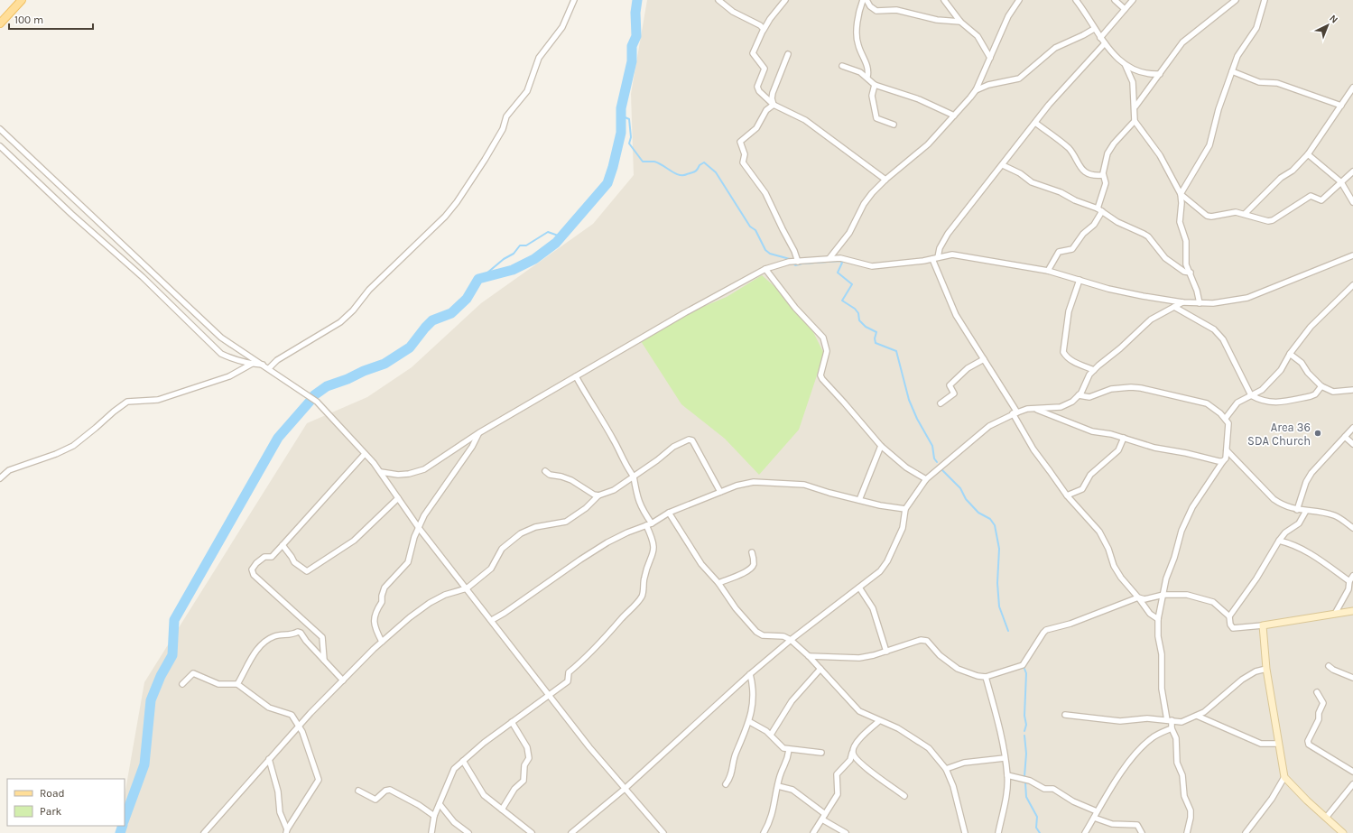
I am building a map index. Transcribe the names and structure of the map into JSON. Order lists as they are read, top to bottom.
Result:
{
  "places": ["Area 36 SDA Church"],
  "legend": ["Road", "Park"],
  "scale_bar": "100 m",
  "north": "top right"
}
